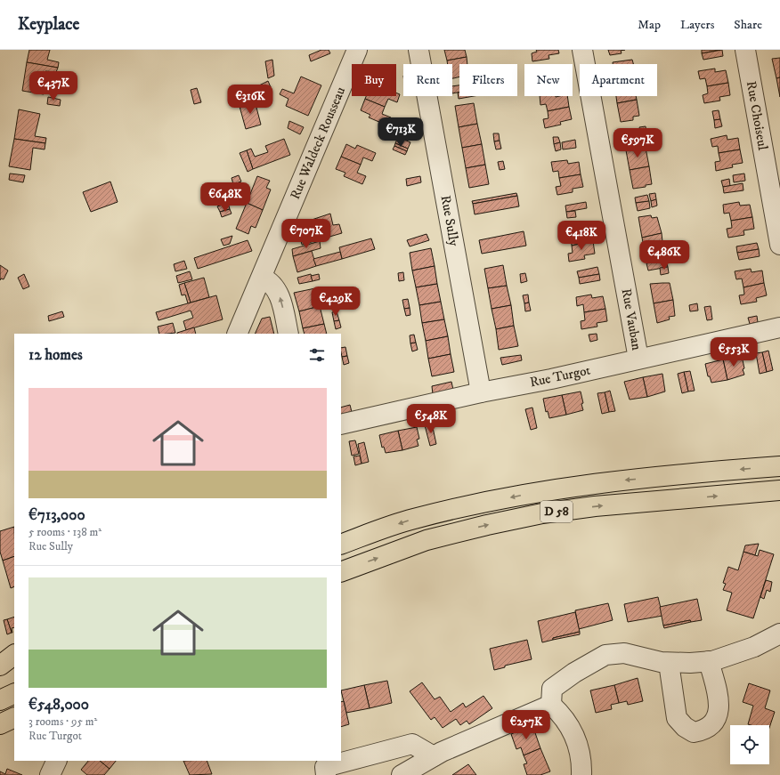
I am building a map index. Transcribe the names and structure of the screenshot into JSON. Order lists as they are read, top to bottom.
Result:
{
  "streets": {
    "highway": ["D 58"],
    "street": [
      "Rue Choiseul",
      "Rue Waldeck Rousseau",
      "Rue Sully",
      "Rue Vauban",
      "Rue Turgot"
    ]
  },
  "crossings": [
    ["Rue Sully", "Rue Turgot"],
    ["Rue Vauban", "Rue Turgot"]
  ],
  "page": {
    "header": "Keyplace",
    "nav": ["Map", "Layers", "Share"],
    "chip": [
      "Buy",
      "Rent",
      "Filters",
      "New",
      "Apartment"
    ],
    "price": [
      "€437K",
      "€316K",
      "€713K",
      "€597K",
      "€648K",
      "€707K",
      "€418K",
      "€486K",
      "€429K",
      "€553K",
      "€548K",
      "€257K"
    ],
    "heading": "12 homes",
    "list": [
      {
        "name": "€713,000",
        "note": "5 rooms · 138 m² · Rue Sully"
      },
      {
        "name": "€548,000",
        "note": "3 rooms · 95 m² · Rue Turgot"
      }
    ]
  }
}
